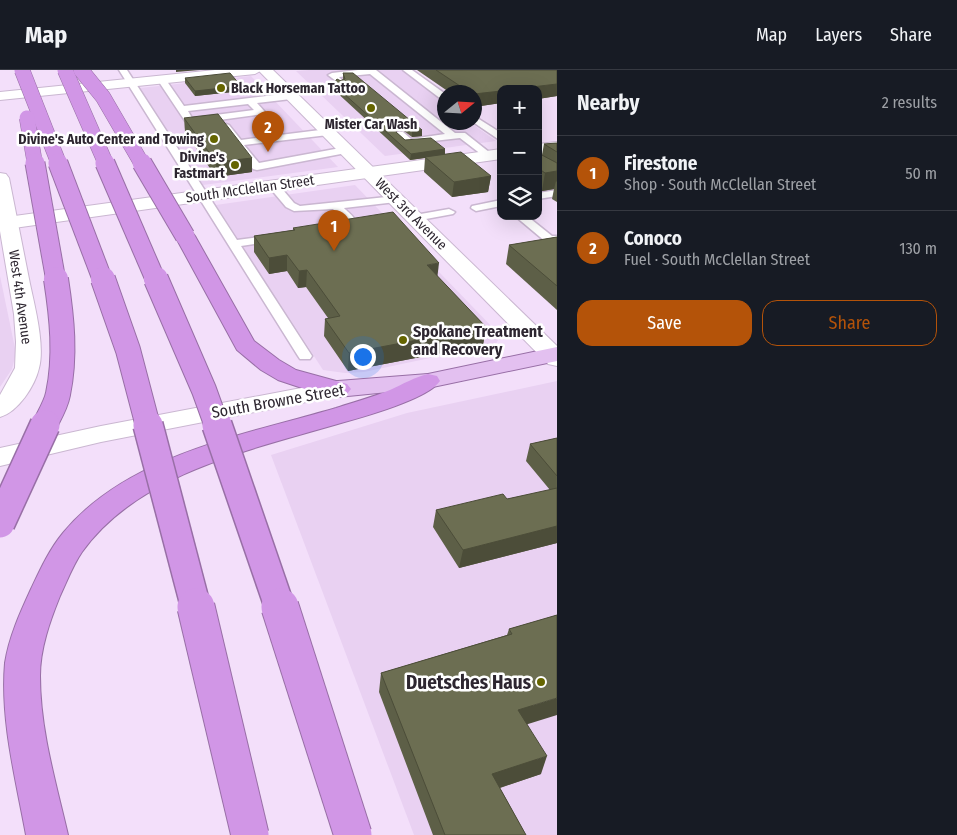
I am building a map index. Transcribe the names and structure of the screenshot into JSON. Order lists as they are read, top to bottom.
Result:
{
  "streets": {
    "main road": ["South Browne Street"],
    "street": ["South McClellan Street", "West 3rd Avenue", "West 4th Avenue"]
  },
  "crossings": [
    ["South McClellan Street", "West 3rd Avenue"],
    ["South McClellan Street", "West 4th Avenue"],
    ["West 3rd Avenue", "South Browne Street"]
  ],
  "places": [
    "Black Horseman Tattoo",
    "Mister Car Wash",
    "Divine's Auto Center and Towing",
    "Divine's Fastmart",
    "Spokane Treatment and Recovery",
    "Duetsches Haus"
  ],
  "north": "right",
  "page": {
    "header": "Map",
    "nav": ["Map", "Layers", "Share"],
    "heading": ["Nearby", "2 results"],
    "map_buttons": ["+", "−"],
    "pins": ["2", "1"],
    "list": [
      {
        "mark": "1",
        "name": "Firestone",
        "note": "Shop · South McClellan Street",
        "value": "50 m"
      },
      {
        "mark": "2",
        "name": "Conoco",
        "note": "Fuel · South McClellan Street",
        "value": "130 m"
      }
    ],
    "buttons": ["Save", "Share"]
  }
}
